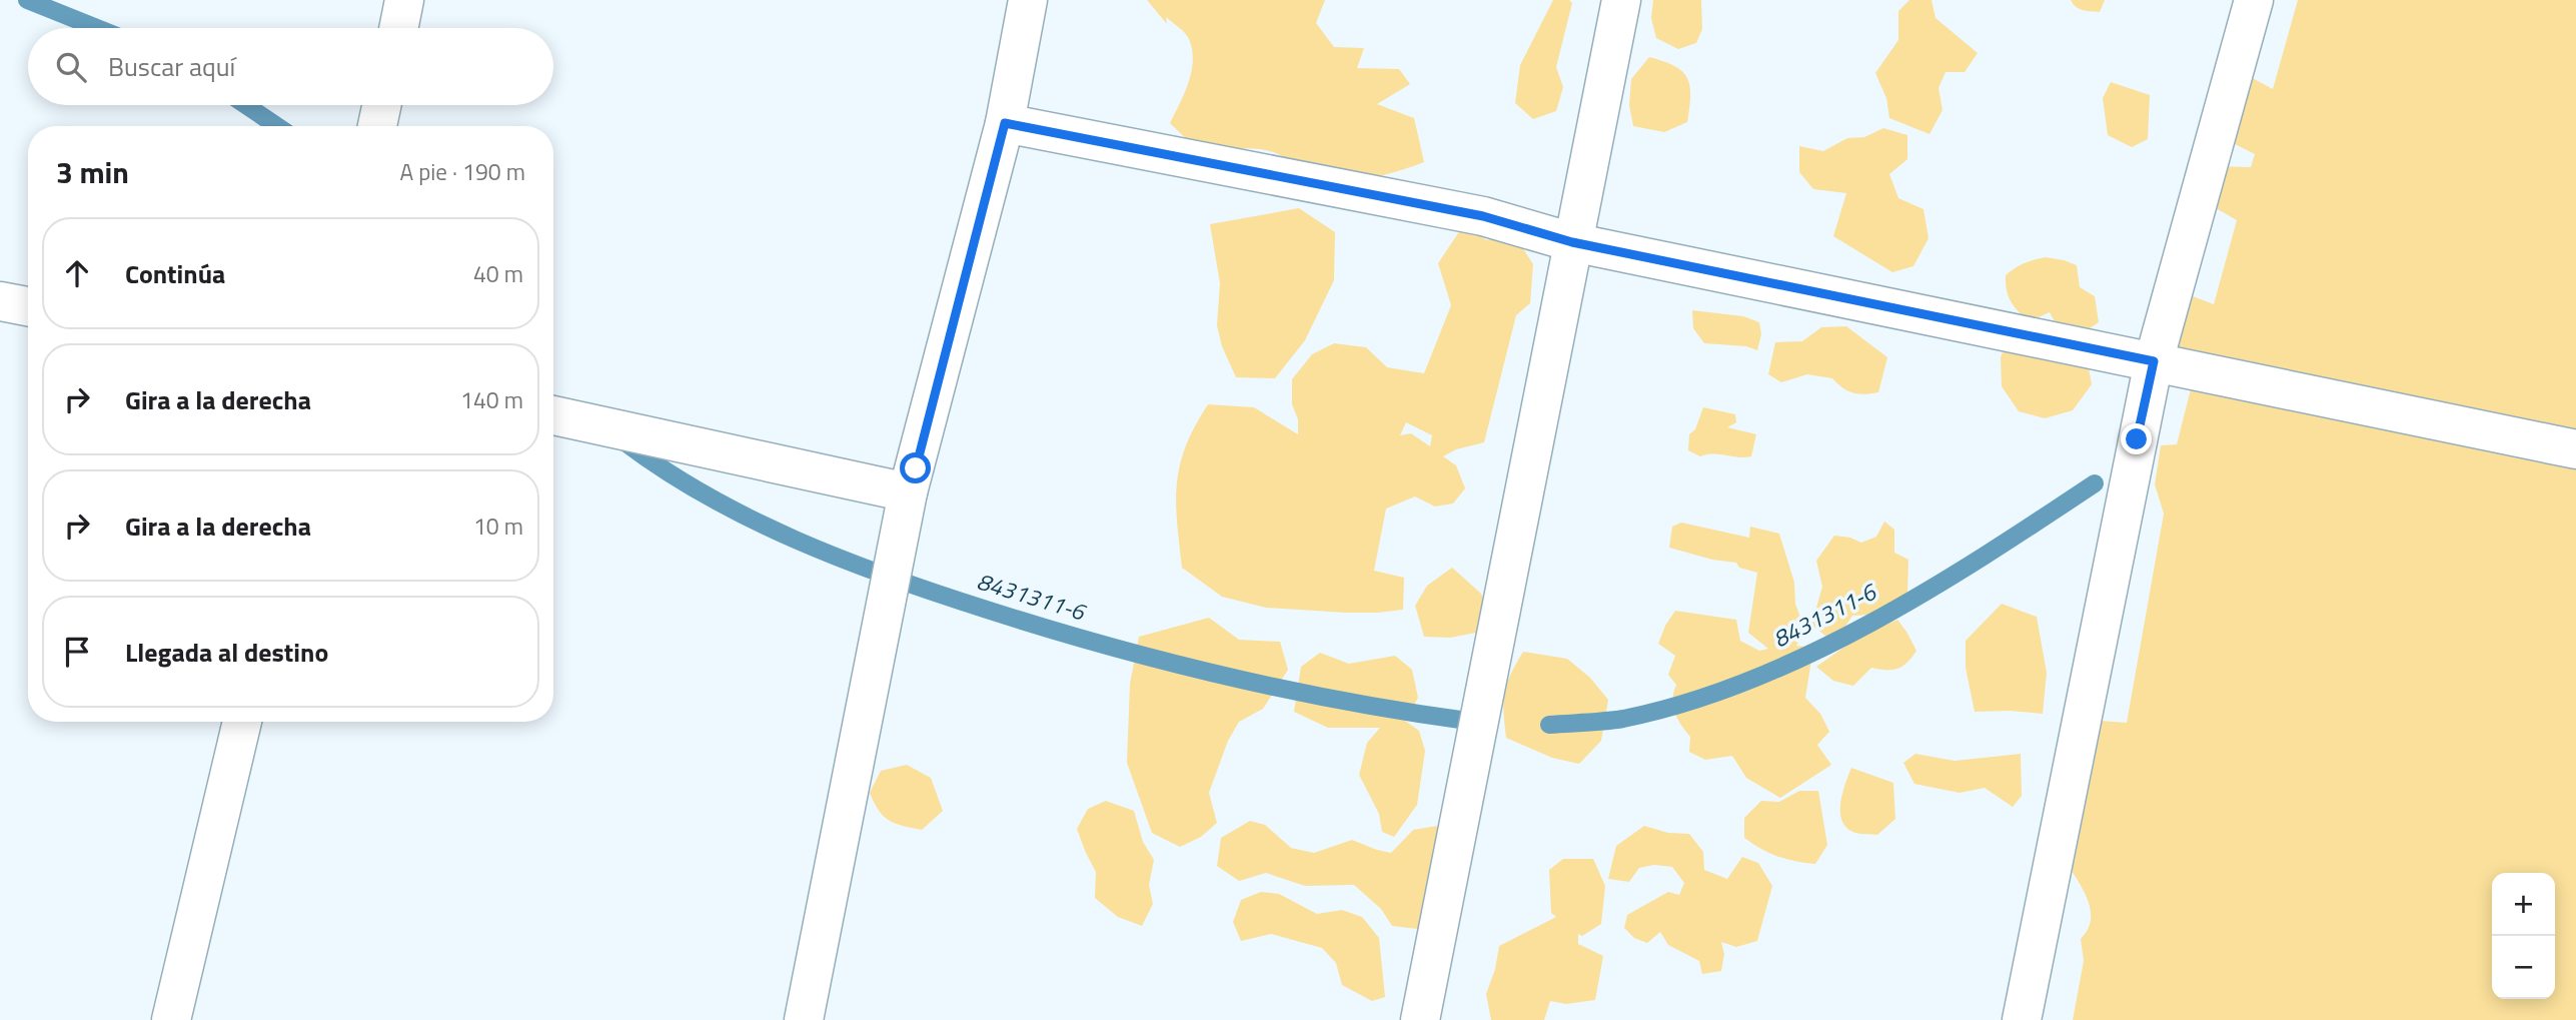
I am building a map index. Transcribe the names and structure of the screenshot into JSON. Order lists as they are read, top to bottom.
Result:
{
  "water": ["8431311-6"],
  "page": {
    "search": "Buscar aquí",
    "heading": ["3 min", "A pie · 190 m"],
    "list": [
      ["Continúa", "40 m"],
      ["Gira a la derecha", "140 m"],
      ["Gira a la derecha", "10 m"],
      "Llegada al destino"
    ],
    "map_buttons": ["+", "−"]
  }
}
